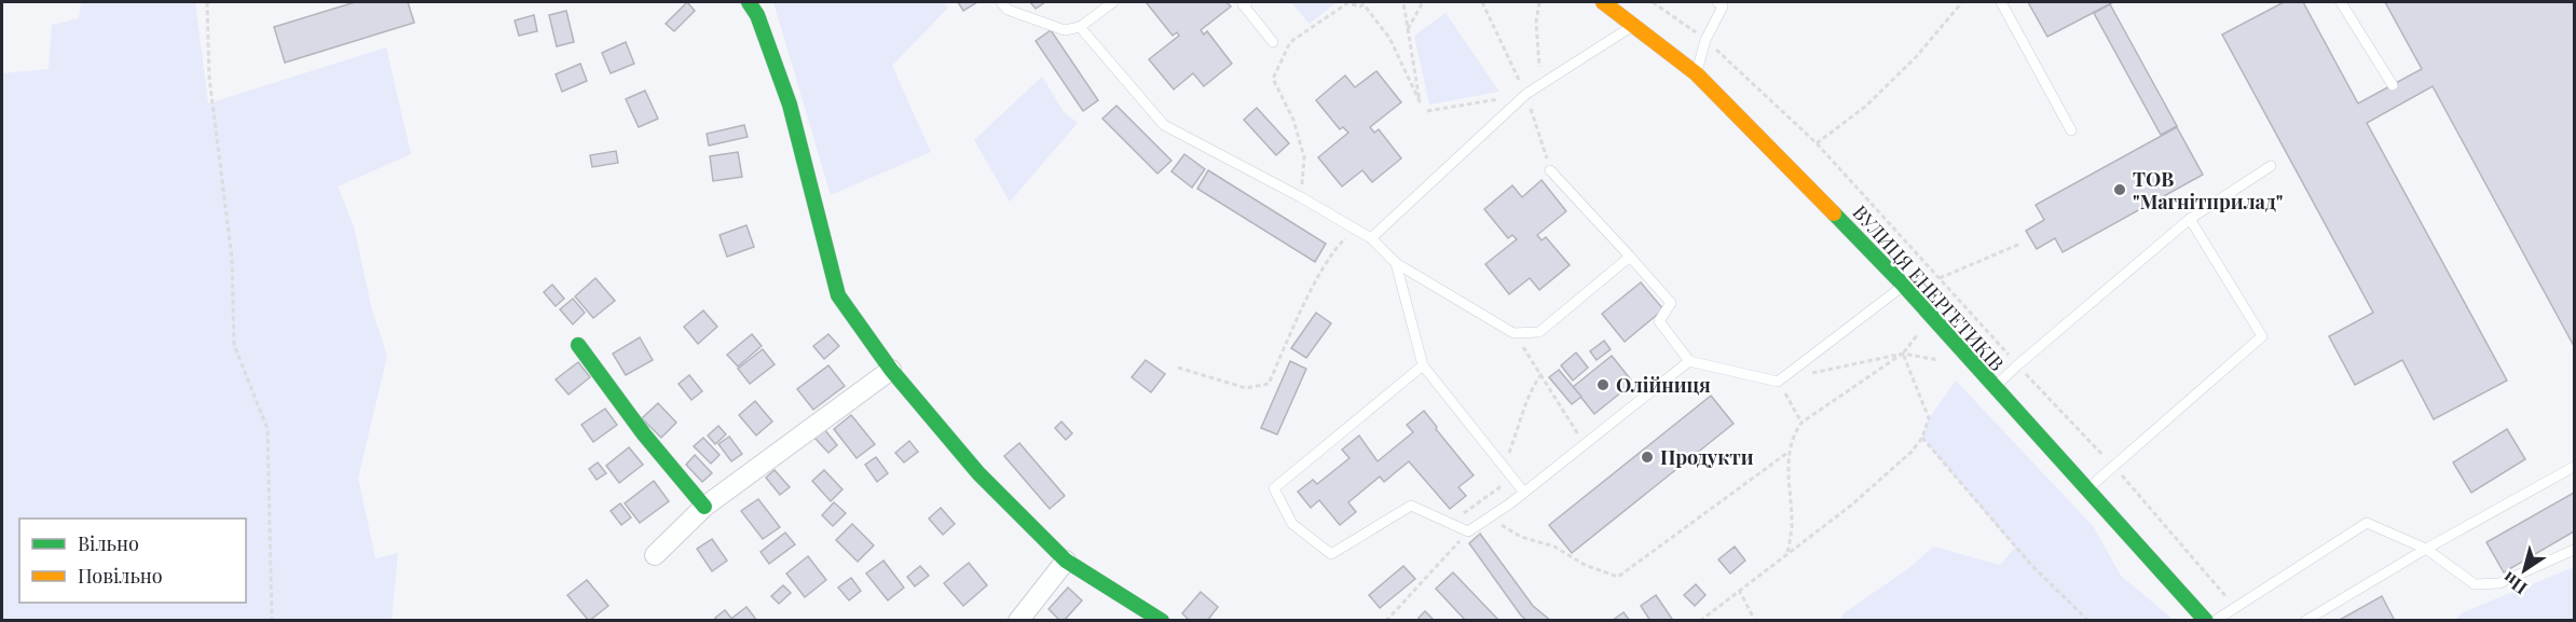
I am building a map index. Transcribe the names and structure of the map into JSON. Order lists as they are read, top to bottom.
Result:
{
  "streets": {
    "street": ["ВУЛИЦЯ ЕНЕРГЕТИКІВ"]
  },
  "places": ["ТОВ \"Магнітприлад\"", "Олійниця", "Продукти"],
  "legend": ["Вільно", "Повільно"],
  "north": "bottom left"
}
